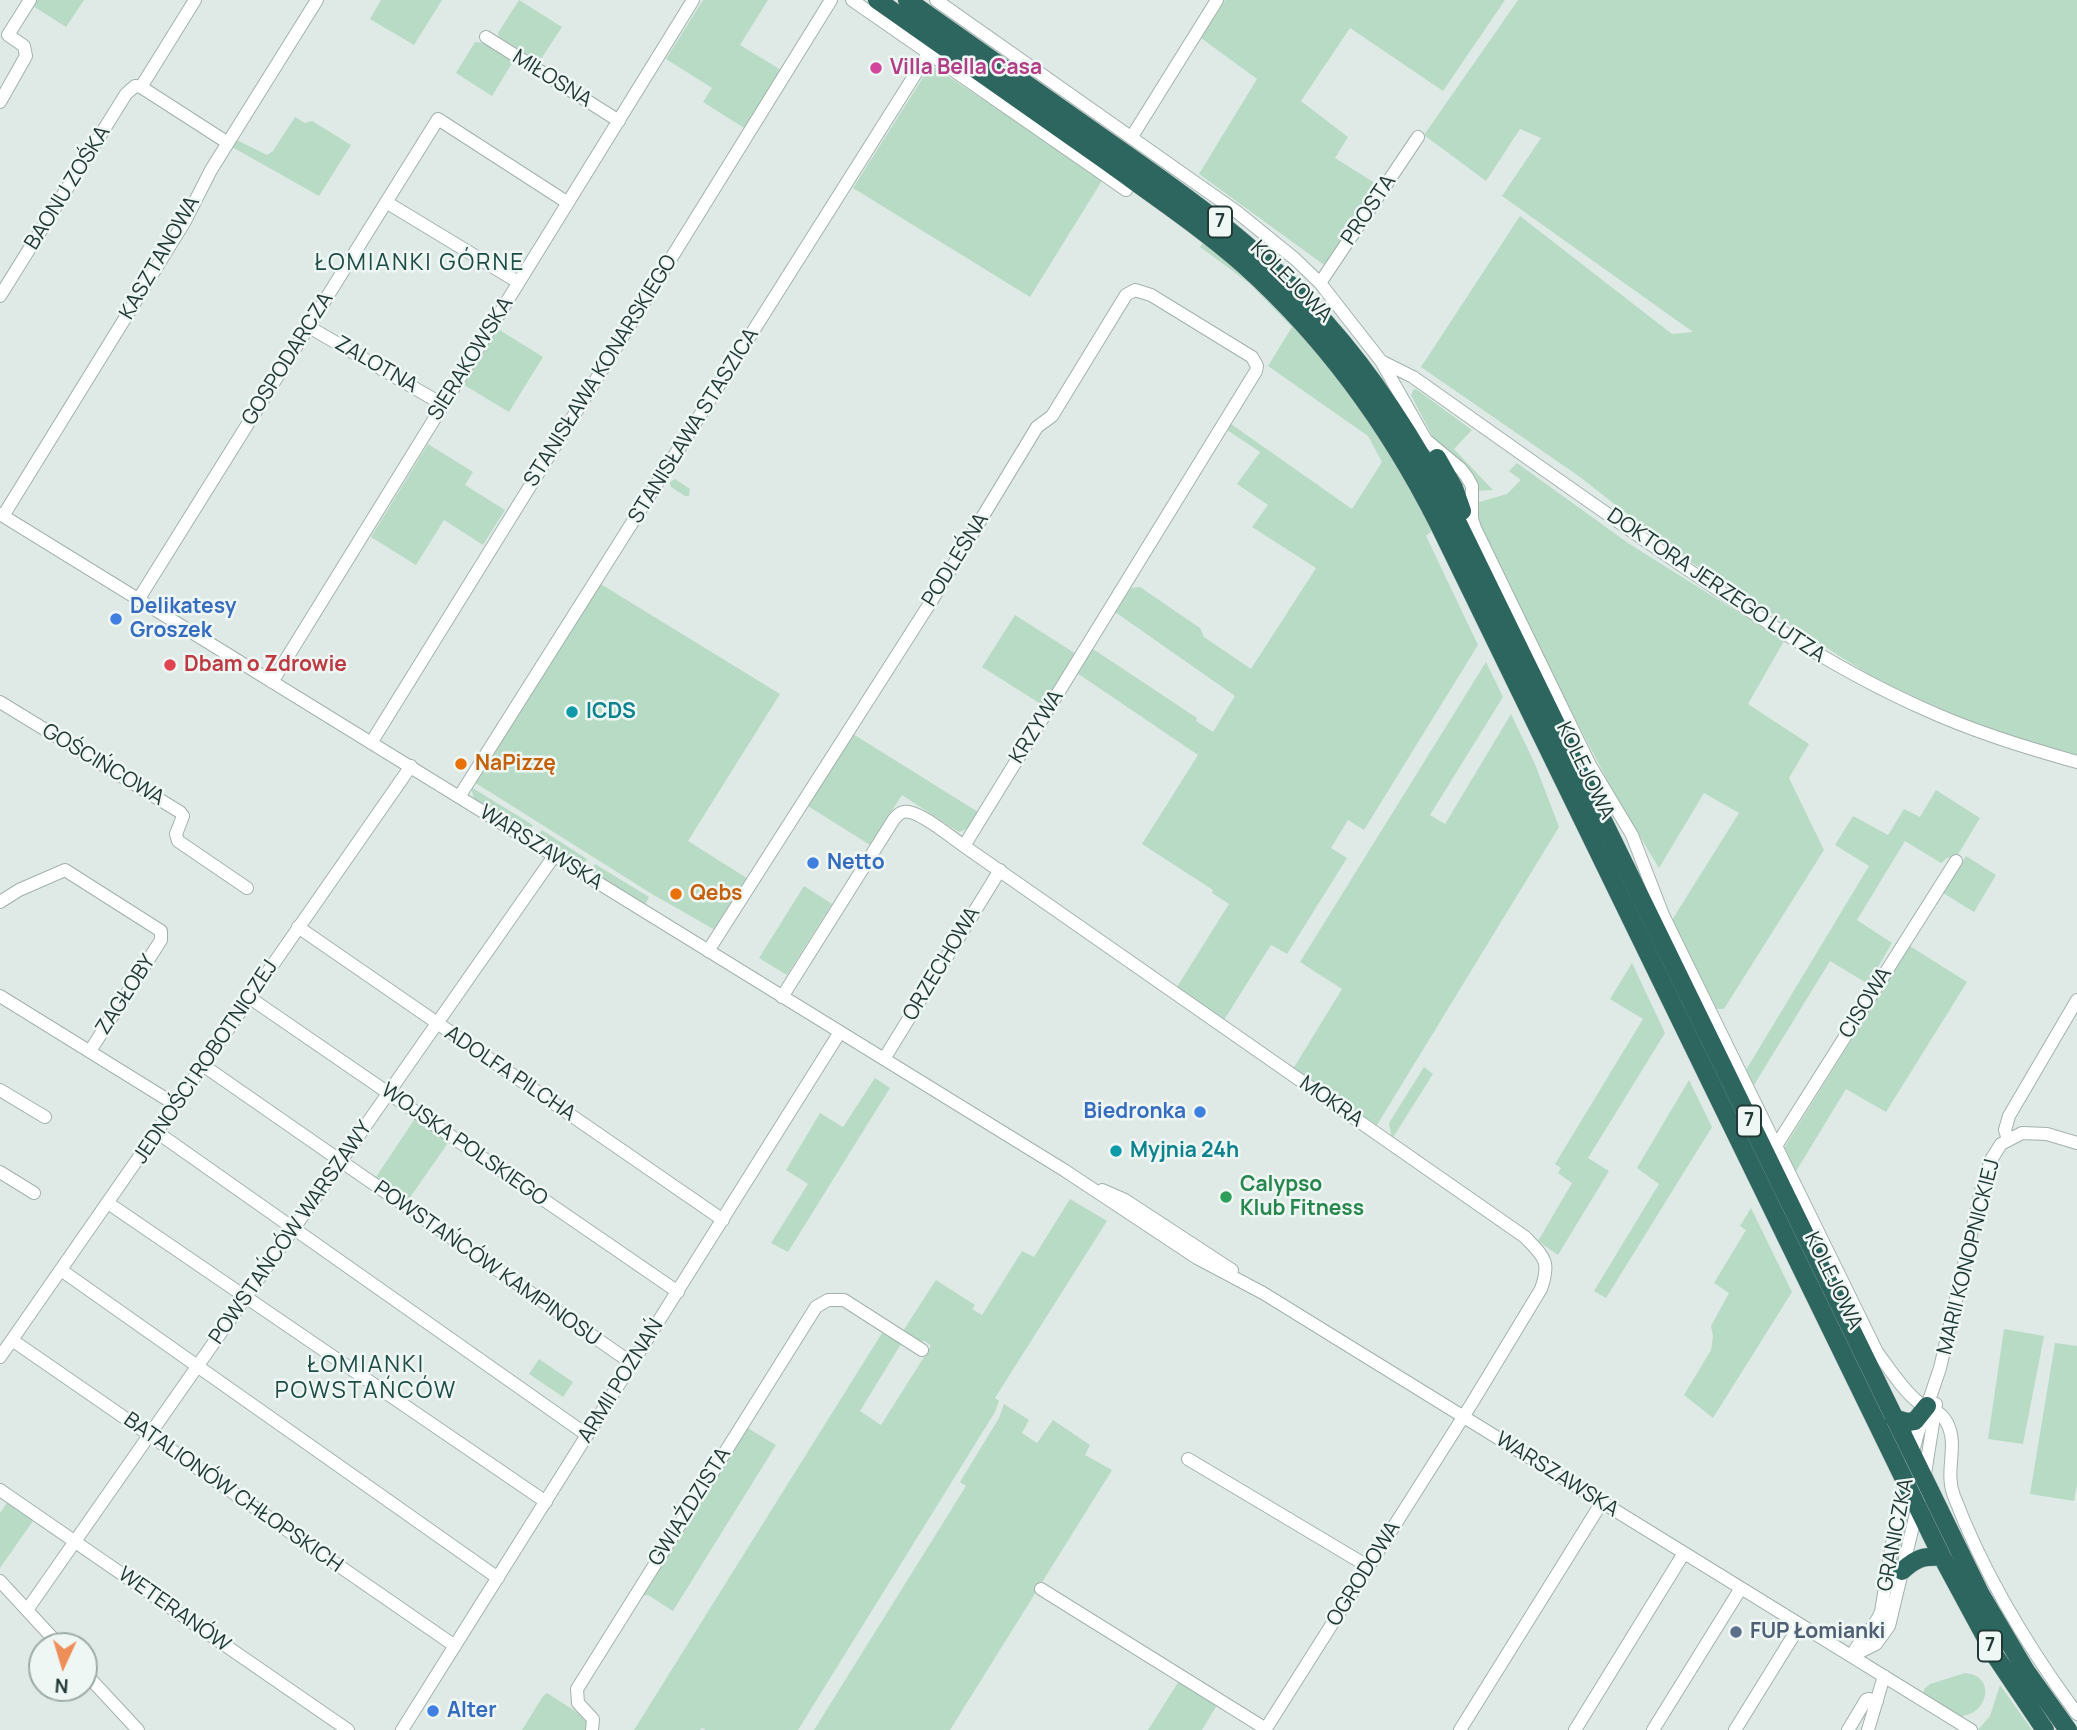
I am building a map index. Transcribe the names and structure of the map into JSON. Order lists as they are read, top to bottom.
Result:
{
  "streets": {
    "highway": ["7", "KOLEJOWA"],
    "street": [
      "MIŁOSNA",
      "BAONU ZOŚKA",
      "PROSTA",
      "KASZTANOWA",
      "GOSPODARCZA",
      "SIERAKOWSKA",
      "ZALOTNA",
      "STANISŁAWA KONARSKIEGO",
      "STANISŁAWA STASZICA",
      "PODLEŚNA",
      "DOKTORA JERZEGO LUTZA",
      "KRZYWA",
      "GOŚCIŃCOWA",
      "WARSZAWSKA",
      "ORZECHOWA",
      "ZAGŁOBY",
      "CISOWA",
      "JEDNOŚCI ROBOTNICZEJ",
      "ADOLFA PILCHA",
      "MOKRA",
      "WOJSKA POLSKIEGO",
      "POWSTAŃCÓW WARSZAWY",
      "MARII KONOPNICKIEJ",
      "POWSTAŃCÓW KAMPINOSU",
      "ARMII POZNAŃ",
      "BATALIONÓW CHŁOPSKICH",
      "GWIAŹDZISTA",
      "GRANICZKA",
      "OGRODOWA",
      "WETERANÓW"
    ]
  },
  "crossings": [
    ["MIŁOSNA", "SIERAKOWSKA"],
    ["PROSTA", "KOLEJOWA"],
    ["KASZTANOWA", "WARSZAWSKA"],
    ["KOLEJOWA", "DOKTORA JERZEGO LUTZA"],
    ["KOLEJOWA", "MARII KONOPNICKIEJ"],
    ["KOLEJOWA", "GRANICZKA"],
    ["GOSPODARCZA", "SIERAKOWSKA"],
    ["GOSPODARCZA", "ZALOTNA"],
    ["GOSPODARCZA", "WARSZAWSKA"],
    ["SIERAKOWSKA", "ZALOTNA"],
    ["SIERAKOWSKA", "WARSZAWSKA"],
    ["STANISŁAWA KONARSKIEGO", "WARSZAWSKA"],
    ["STANISŁAWA STASZICA", "WARSZAWSKA"],
    ["PODLEŚNA", "KRZYWA"],
    ["PODLEŚNA", "WARSZAWSKA"],
    ["KRZYWA", "MOKRA"],
    ["WARSZAWSKA", "ORZECHOWA"],
    ["WARSZAWSKA", "JEDNOŚCI ROBOTNICZEJ"],
    ["WARSZAWSKA", "MOKRA"],
    ["WARSZAWSKA", "POWSTAŃCÓW WARSZAWY"],
    ["WARSZAWSKA", "ARMII POZNAŃ"],
    ["WARSZAWSKA", "GRANICZKA"],
    ["WARSZAWSKA", "OGRODOWA"],
    ["ORZECHOWA", "MOKRA"],
    ["JEDNOŚCI ROBOTNICZEJ", "ADOLFA PILCHA"],
    ["JEDNOŚCI ROBOTNICZEJ", "WOJSKA POLSKIEGO"],
    ["JEDNOŚCI ROBOTNICZEJ", "POWSTAŃCÓW KAMPINOSU"],
    ["JEDNOŚCI ROBOTNICZEJ", "BATALIONÓW CHŁOPSKICH"],
    ["ADOLFA PILCHA", "POWSTAŃCÓW WARSZAWY"],
    ["ADOLFA PILCHA", "ARMII POZNAŃ"],
    ["MOKRA", "OGRODOWA"],
    ["WOJSKA POLSKIEGO", "POWSTAŃCÓW WARSZAWY"],
    ["WOJSKA POLSKIEGO", "ARMII POZNAŃ"],
    ["POWSTAŃCÓW WARSZAWY", "POWSTAŃCÓW KAMPINOSU"],
    ["POWSTAŃCÓW WARSZAWY", "BATALIONÓW CHŁOPSKICH"],
    ["POWSTAŃCÓW WARSZAWY", "WETERANÓW"],
    ["MARII KONOPNICKIEJ", "GRANICZKA"],
    ["POWSTAŃCÓW KAMPINOSU", "ARMII POZNAŃ"],
    ["ARMII POZNAŃ", "BATALIONÓW CHŁOPSKICH"]
  ],
  "districts": ["ŁOMIANKI GÓRNE", "ŁOMIANKI POWSTAŃCÓW"],
  "places": [
    "Villa Bella Casa",
    "Delikatesy Groszek",
    "Dbam o Zdrowie",
    "ICDS",
    "NaPizzę",
    "Netto",
    "Qebs",
    "Biedronka",
    "Myjnia 24h",
    "Calypso Klub Fitness",
    "FUP Łomianki",
    "Alter"
  ],
  "north": "bottom"
}
